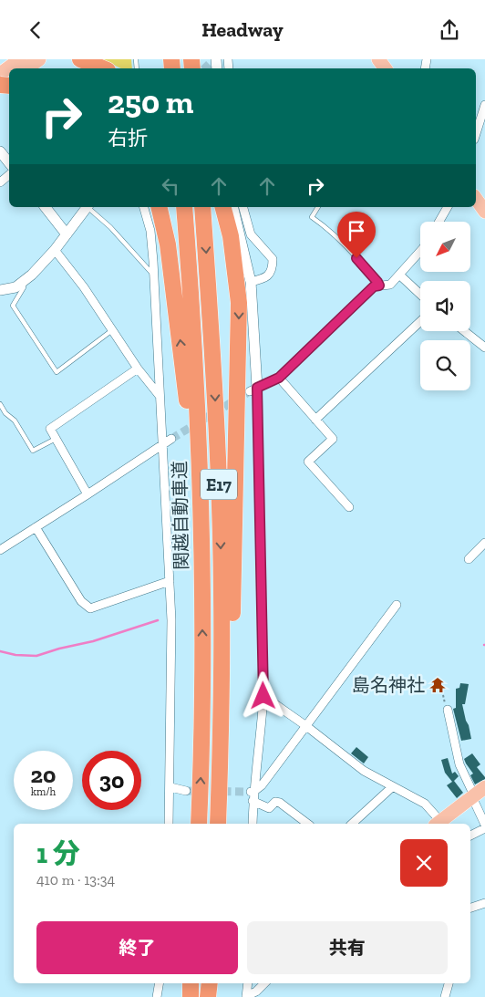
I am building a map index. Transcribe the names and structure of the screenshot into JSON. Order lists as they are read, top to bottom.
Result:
{
  "streets": {
    "highway": ["E17", "関越自動車道"]
  },
  "places": {
    "temple": ["島名神社"]
  },
  "north": "bottom left",
  "page": {
    "header": "Headway",
    "turn": ["250 m", "右折"],
    "speed": "20 km/h",
    "limit": "30",
    "heading": ["1 分", "410 m · 13:34"],
    "buttons": ["終了", "共有"]
  }
}
